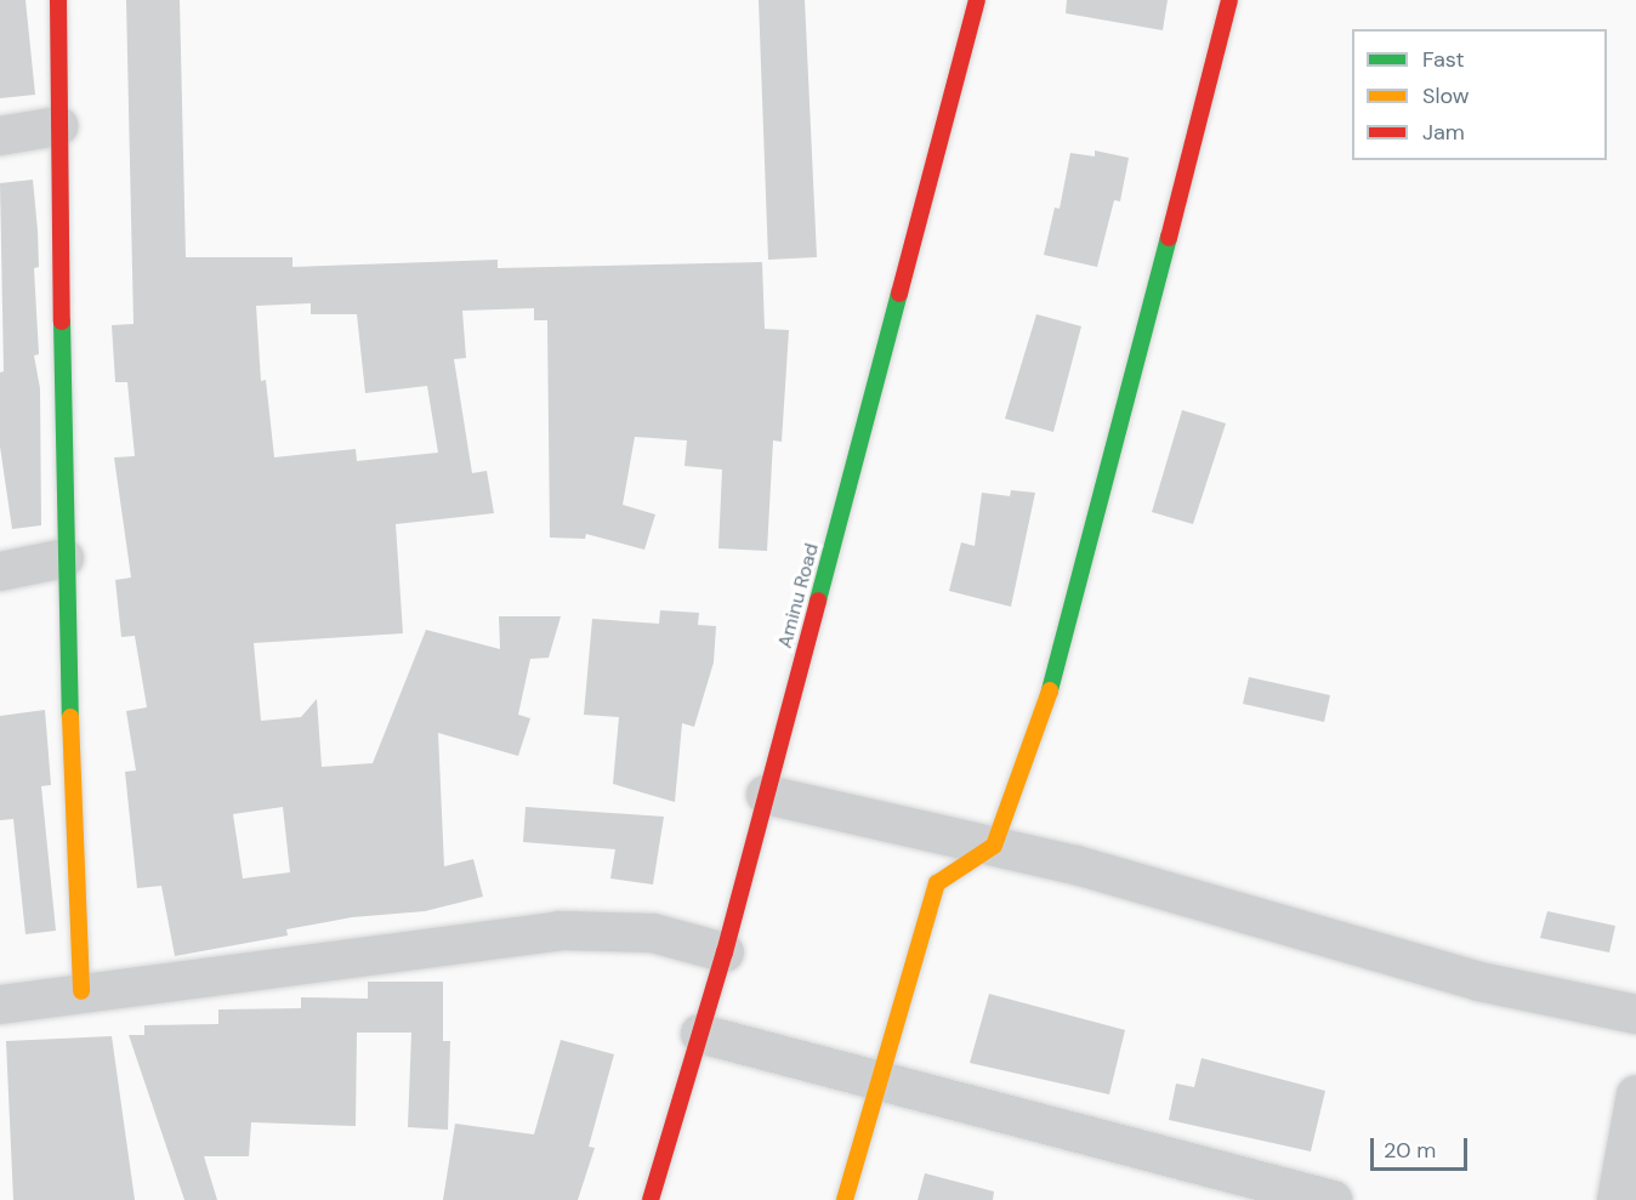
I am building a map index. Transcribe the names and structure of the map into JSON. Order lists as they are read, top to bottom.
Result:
{
  "streets": {
    "street": ["Aminu Road"]
  },
  "legend": ["Fast", "Slow", "Jam"],
  "scale_bar": "20 m"
}
